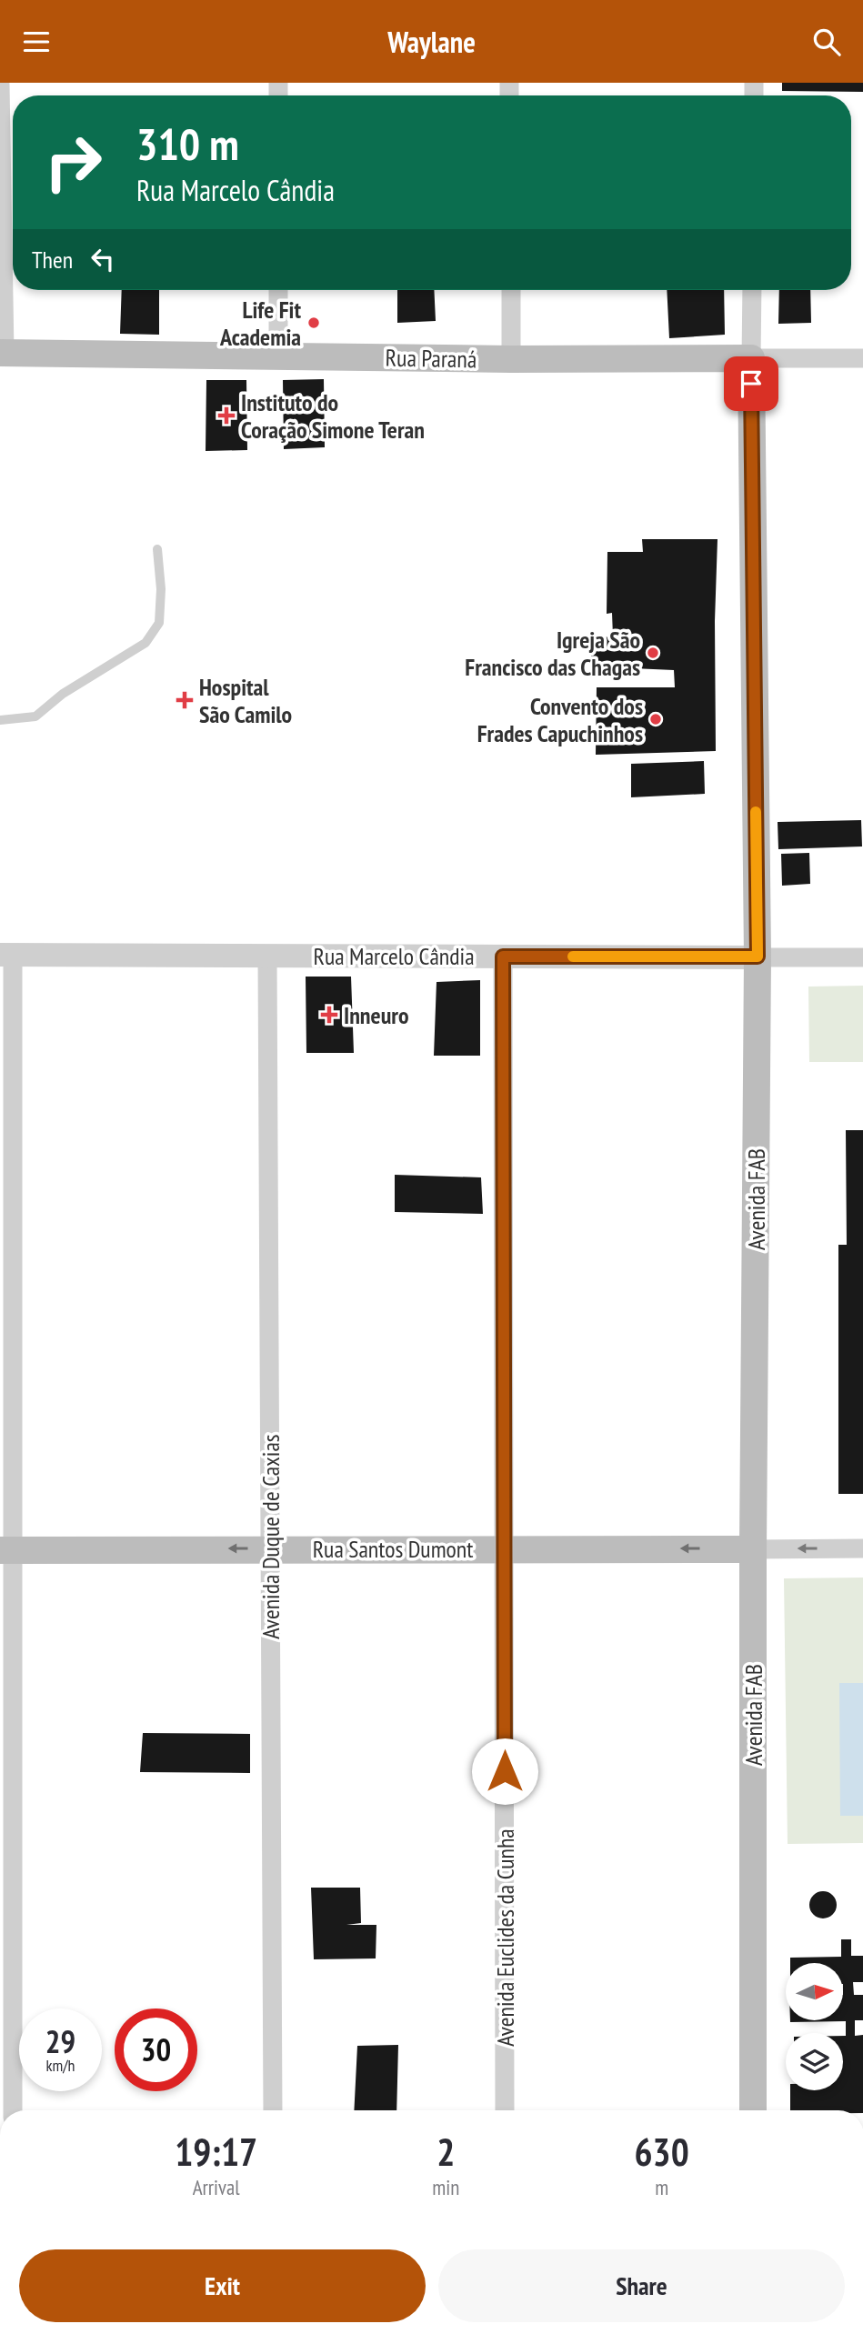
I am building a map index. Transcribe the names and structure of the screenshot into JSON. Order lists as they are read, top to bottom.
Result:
{
  "streets": {
    "main road": ["Rua Paraná", "Avenida FAB", "Rua Santos Dumont"],
    "street": ["Rua Marcelo Cândia", "Avenida Duque de Caxias", "Avenida Euclides da Cunha"]
  },
  "crossings": [
    ["Rua Paraná", "Avenida FAB"],
    ["Rua Marcelo Cândia", "Avenida FAB"],
    ["Rua Marcelo Cândia", "Avenida Duque de Caxias"],
    ["Rua Marcelo Cândia", "Avenida Euclides da Cunha"],
    ["Avenida FAB", "Rua Santos Dumont"],
    ["Avenida Duque de Caxias", "Rua Santos Dumont"],
    ["Rua Santos Dumont", "Avenida Euclides da Cunha"]
  ],
  "one_way": ["Rua Santos Dumont"],
  "places": {
    "other": ["Life Fit Academia", "Igreja São Francisco das Chagas", "Convento dos Frades Capuchinhos"],
    "health": ["Instituto do Coração Simone Teran", "Hospital São Camilo", "Inneuro"]
  },
  "north": "right",
  "page": {
    "header": "Waylane",
    "turn": ["310 m", "Rua Marcelo Cândia"],
    "then": "Then",
    "speed": "29 km/h",
    "limit": "30",
    "eta": [
      "19:17",
      "Arrival",
      "2",
      "min",
      "630",
      "m"
    ],
    "buttons": ["Exit", "Share"]
  }
}
